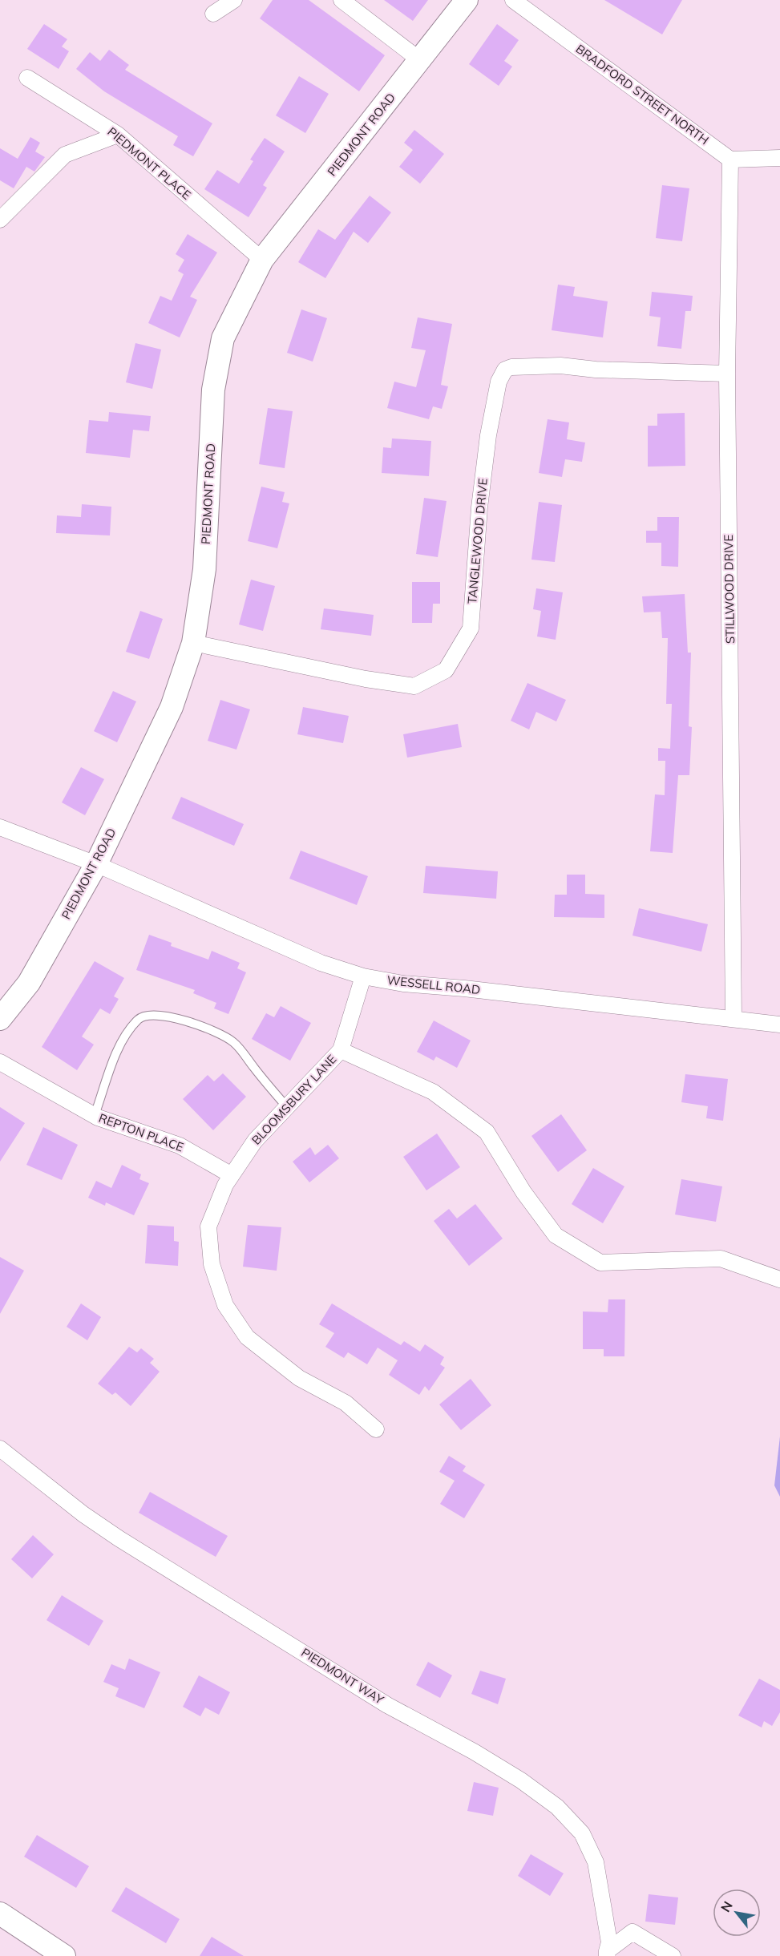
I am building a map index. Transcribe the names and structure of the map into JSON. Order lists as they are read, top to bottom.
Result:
{
  "streets": {
    "street": [
      "BRADFORD STREET NORTH",
      "PIEDMONT ROAD",
      "PIEDMONT PLACE",
      "TANGLEWOOD DRIVE",
      "STILLWOOD DRIVE",
      "WESSELL ROAD",
      "BLOOMSBURY LANE",
      "REPTON PLACE",
      "PIEDMONT WAY"
    ]
  },
  "crossings": [
    ["BRADFORD STREET NORTH", "STILLWOOD DRIVE"],
    ["PIEDMONT ROAD", "PIEDMONT PLACE"],
    ["PIEDMONT ROAD", "TANGLEWOOD DRIVE"],
    ["PIEDMONT ROAD", "WESSELL ROAD"],
    ["TANGLEWOOD DRIVE", "STILLWOOD DRIVE"],
    ["STILLWOOD DRIVE", "WESSELL ROAD"],
    ["WESSELL ROAD", "BLOOMSBURY LANE"],
    ["BLOOMSBURY LANE", "REPTON PLACE"]
  ],
  "north": "top left"
}
